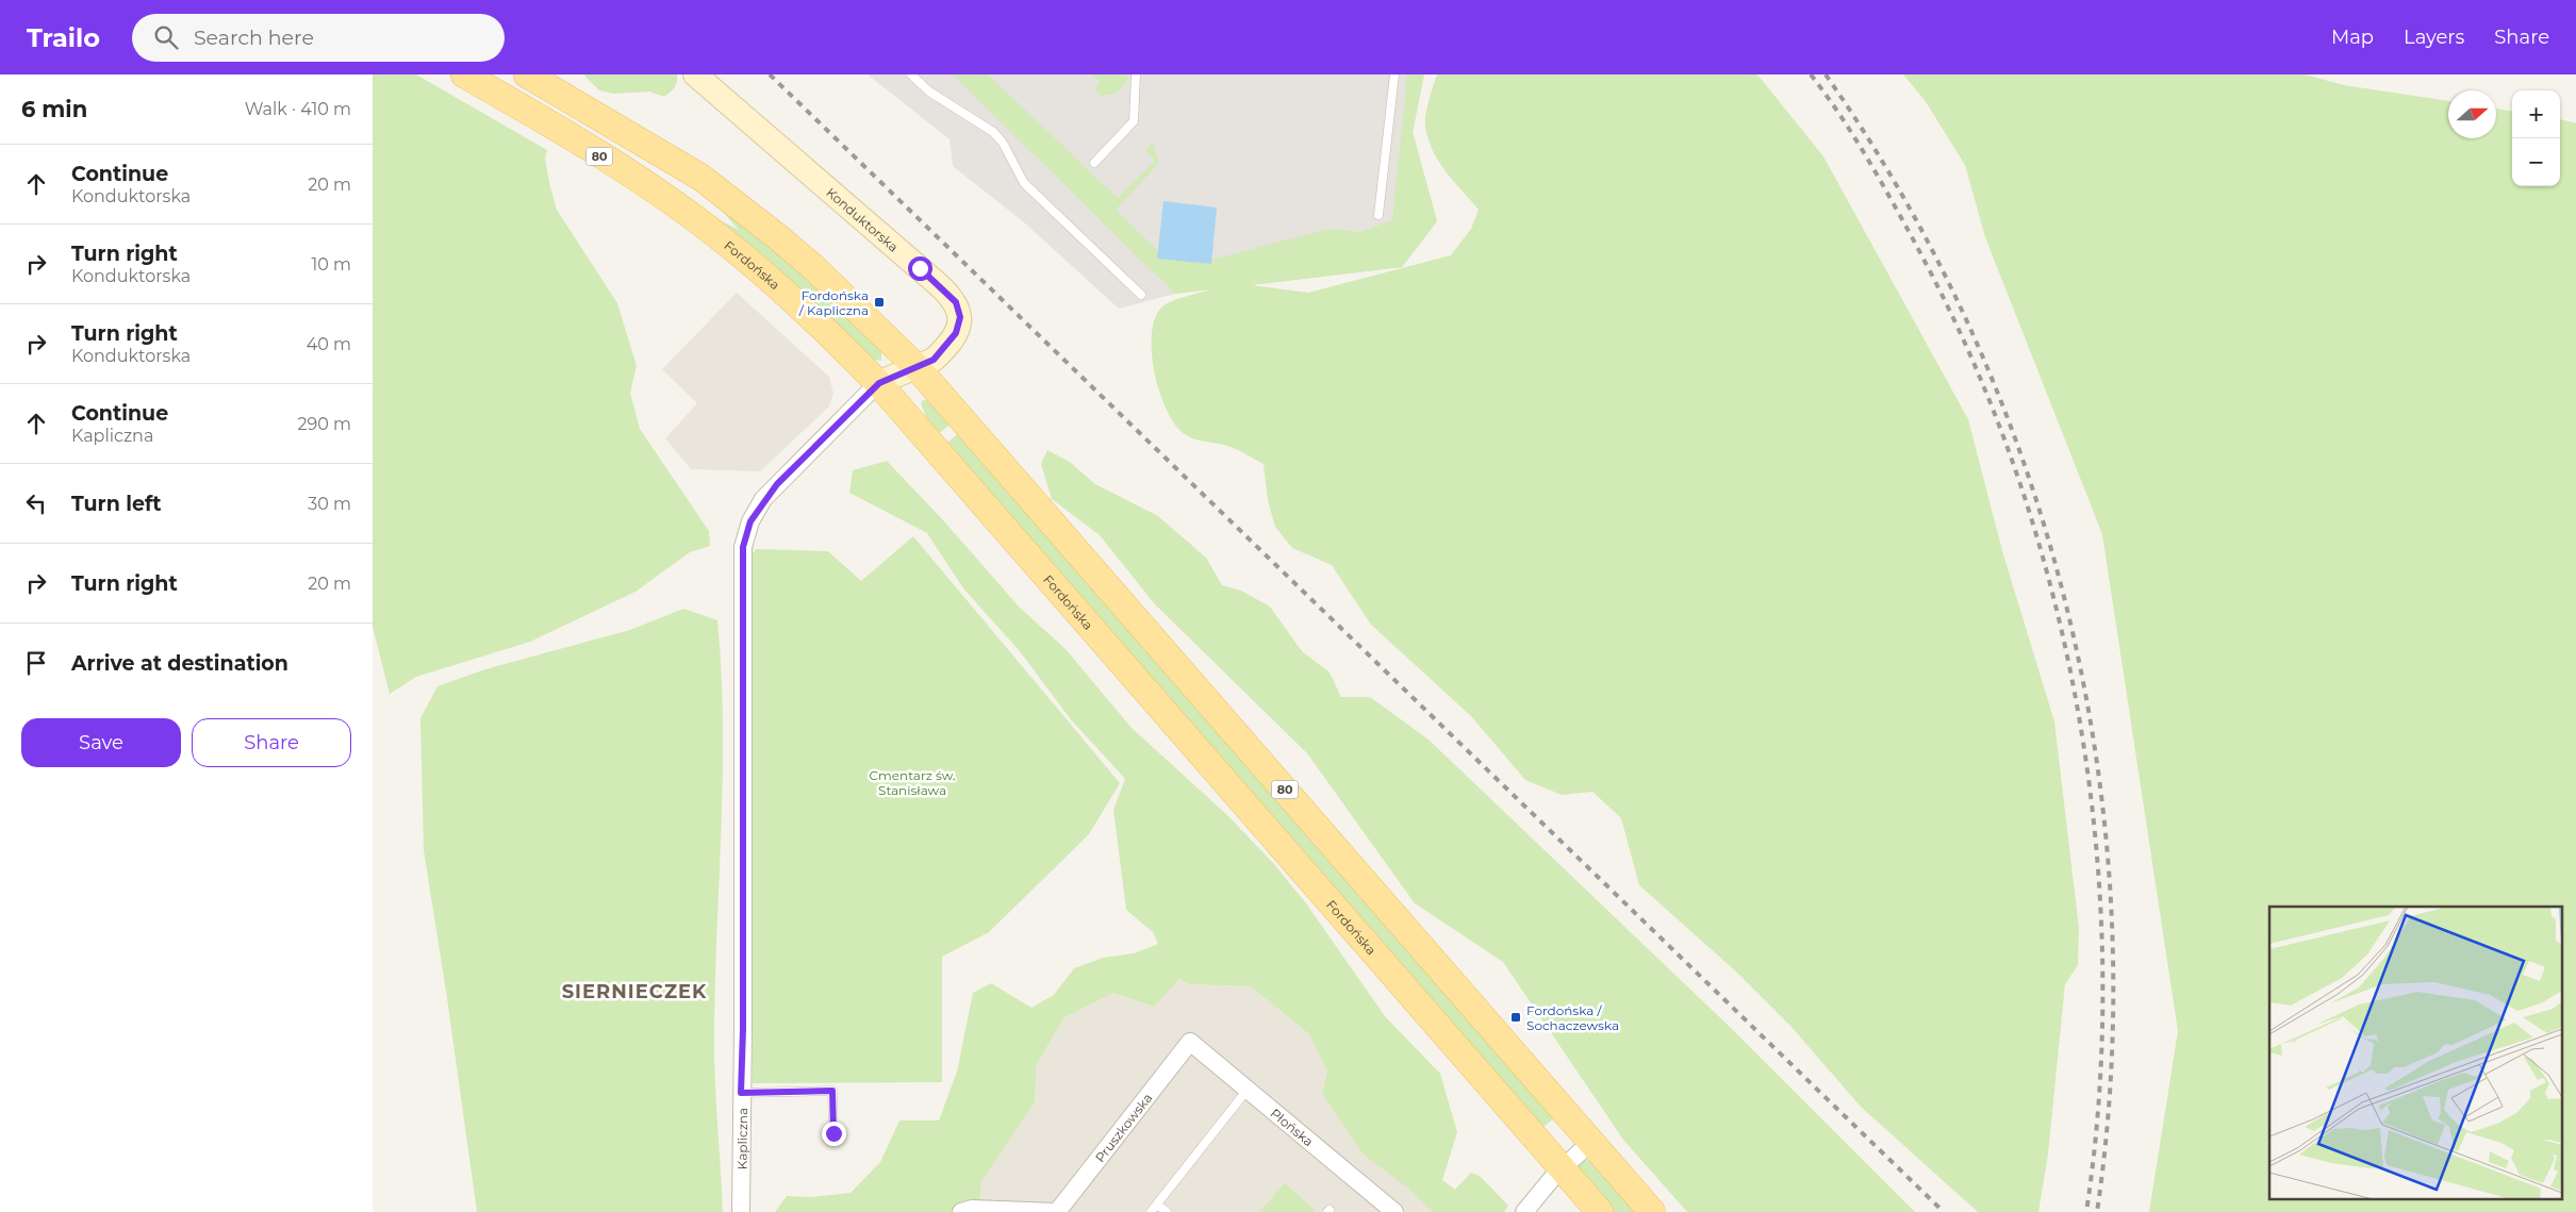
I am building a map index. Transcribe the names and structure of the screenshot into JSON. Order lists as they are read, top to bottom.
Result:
{
  "streets": {
    "main road": ["80", "Fordońska"],
    "street": [
      "Konduktorska",
      "Pruszkowska",
      "Płońska",
      "Kapliczna"
    ]
  },
  "crossings": [
    ["80", "Konduktorska"],
    ["Konduktorska", "Fordońska"],
    ["Konduktorska", "Kapliczna"],
    ["Fordońska", "Kapliczna"],
    ["Pruszkowska", "Płońska"]
  ],
  "districts": ["SIERNIECZEK"],
  "parks": ["Cmentarz św. Stanisława"],
  "places": {
    "transit": ["Fordońska / Kapliczna", "Fordońska / Sochaczewska"]
  },
  "north": "right",
  "page": {
    "header": "Trailo",
    "search": "Search here",
    "nav": ["Map", "Layers", "Share"],
    "heading": ["6 min", "Walk · 410 m"],
    "map_buttons": ["+", "−"],
    "list": [
      ["Continue", "Konduktorska", "20 m"],
      ["Turn right", "Konduktorska", "10 m"],
      ["Turn right", "Konduktorska", "40 m"],
      ["Continue", "Kapliczna", "290 m"],
      ["Turn left", "30 m"],
      ["Turn right", "20 m"],
      "Arrive at destination"
    ],
    "buttons": ["Save", "Share"]
  }
}
